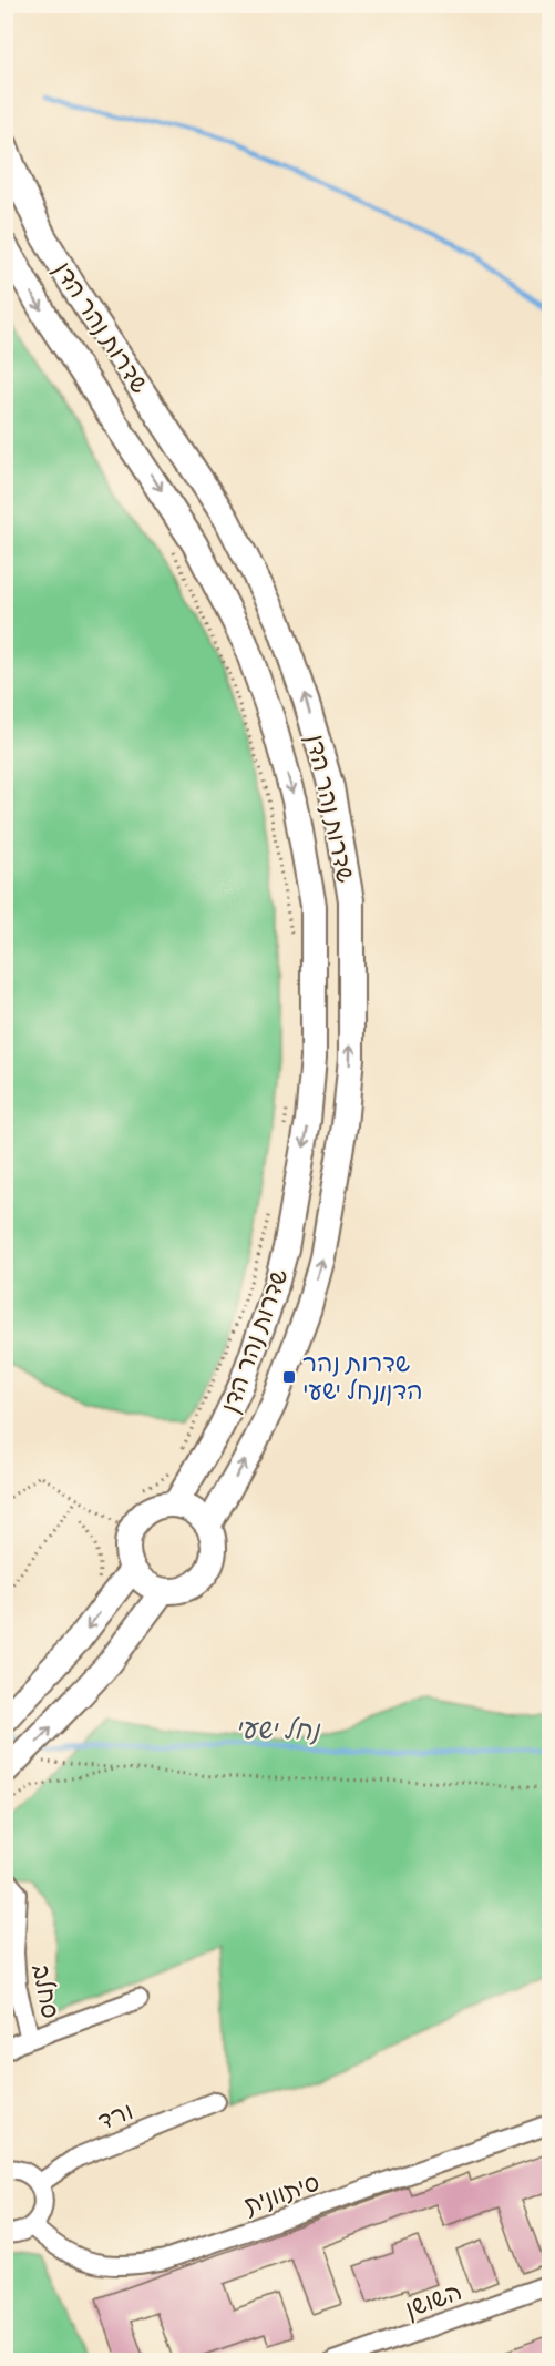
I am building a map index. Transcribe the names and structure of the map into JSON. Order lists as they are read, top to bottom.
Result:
{
  "streets": {
    "main road": ["שדרות נהר הדן"],
    "street": [
      "סחלב",
      "ורד",
      "סיתוונית",
      "השושן"
    ]
  },
  "water": ["נחל ישעי"],
  "places": {
    "transit": ["שדרות נהר הדן/נחל ישעי"]
  }
}
